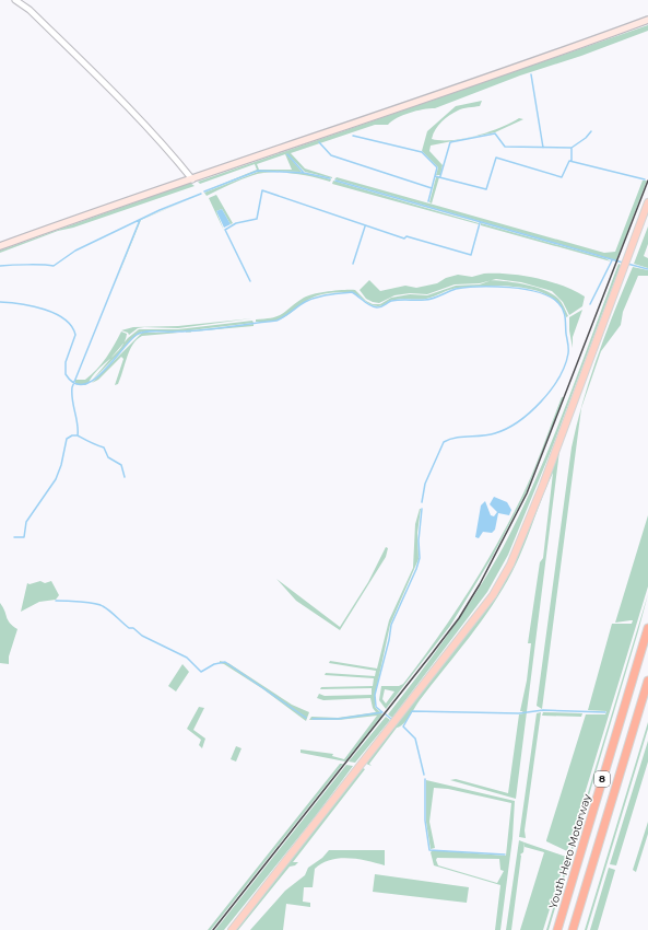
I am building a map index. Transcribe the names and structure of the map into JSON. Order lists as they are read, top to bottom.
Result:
{
  "streets": {
    "highway": ["8", "Youth Hero Motorway"]
  }
}
